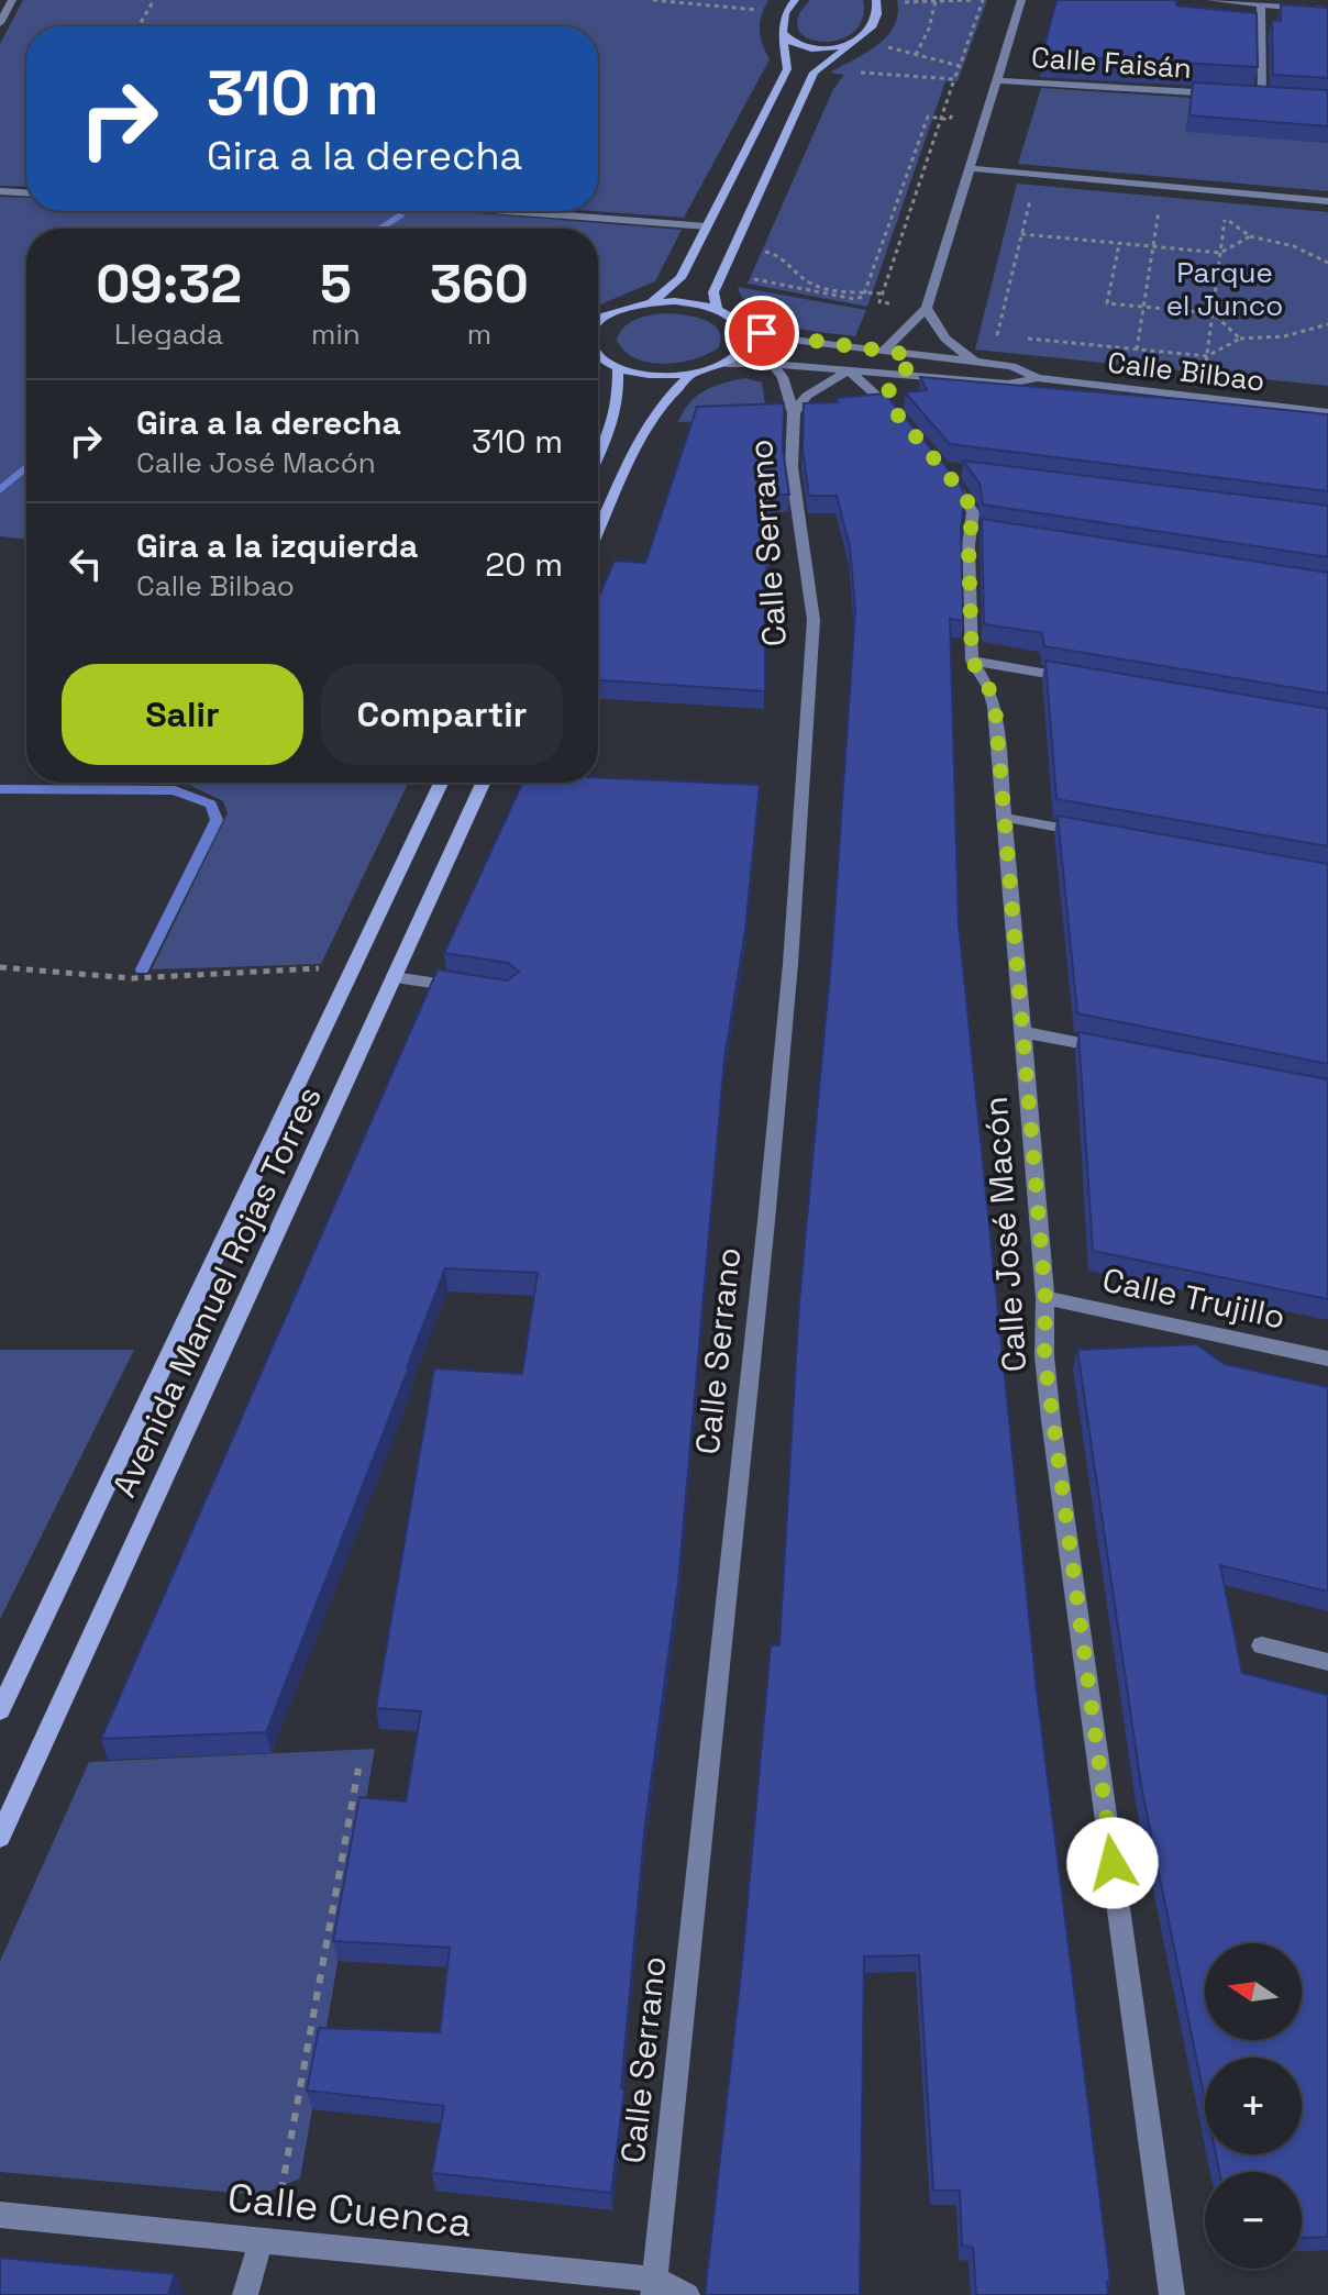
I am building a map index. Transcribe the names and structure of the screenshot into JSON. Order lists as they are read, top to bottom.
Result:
{
  "streets": {
    "main road": ["Avenida Manuel Rojas Torres"],
    "street": [
      "Calle Faisán",
      "Calle Bilbao",
      "Calle Serrano",
      "Calle José Macón",
      "Calle Trujillo",
      "Calle Cuenca"
    ]
  },
  "crossings": [
    ["Calle Bilbao", "Calle Serrano"],
    ["Calle Serrano", "Calle Cuenca"],
    ["Calle José Macón", "Calle Trujillo"]
  ],
  "parks": ["Parque el Junco"],
  "north": "left",
  "page": {
    "turn": ["310 m", "Gira a la derecha"],
    "eta": [
      "09:32",
      "Llegada",
      "5",
      "min",
      "360",
      "m"
    ],
    "list": [
      {
        "name": "Gira a la derecha",
        "note": "Calle José Macón",
        "value": "310 m"
      },
      {
        "name": "Gira a la izquierda",
        "note": "Calle Bilbao",
        "value": "20 m"
      }
    ],
    "buttons": ["Salir", "Compartir"],
    "map_buttons": ["+", "−"]
  }
}
